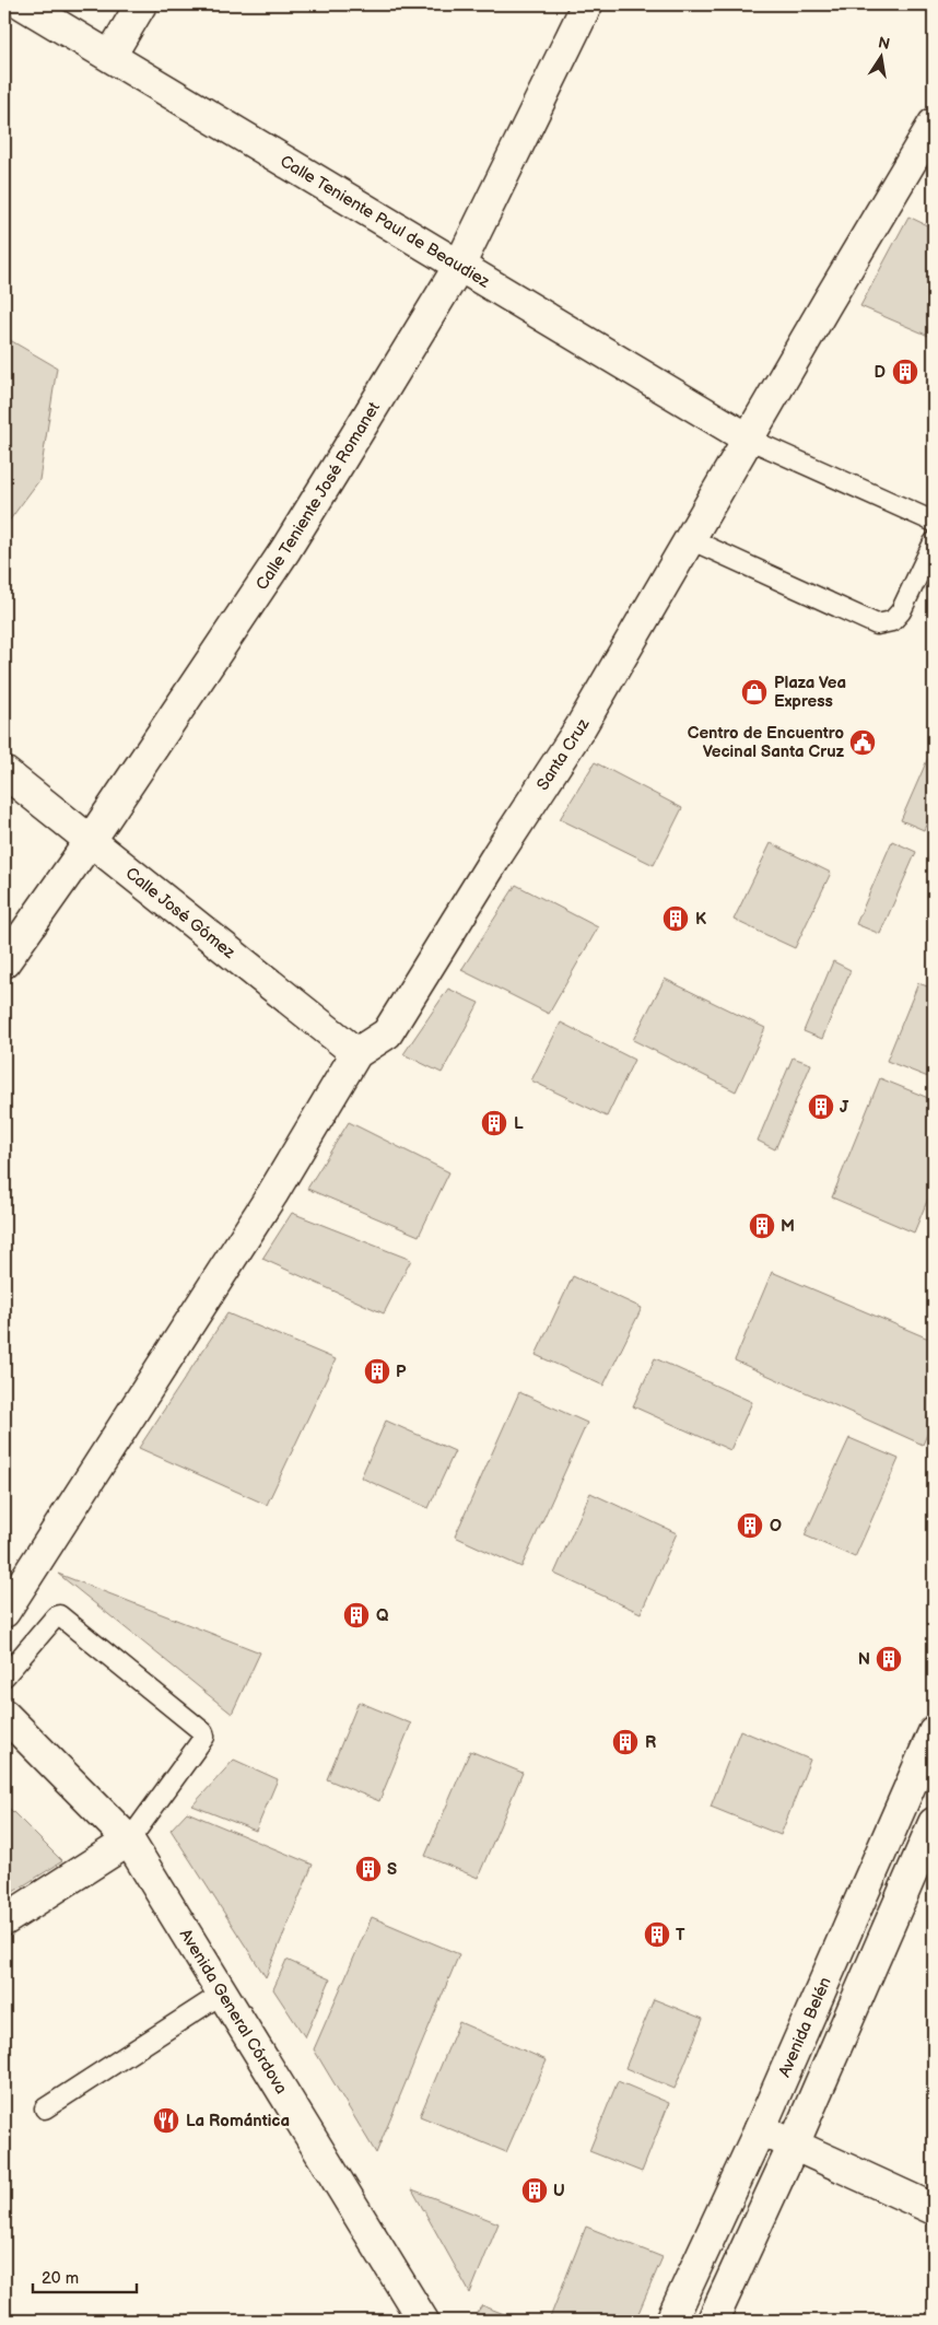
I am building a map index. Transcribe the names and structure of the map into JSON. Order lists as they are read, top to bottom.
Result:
{
  "streets": {
    "street": [
      "Calle Teniente Paul de Beaudiez",
      "Calle Teniente José Romanet",
      "Santa Cruz",
      "Calle José Gómez",
      "Avenida General Córdova",
      "Avenida Belén"
    ]
  },
  "crossings": [
    ["Calle Teniente Paul de Beaudiez", "Calle Teniente José Romanet"],
    ["Calle Teniente Paul de Beaudiez", "Santa Cruz"],
    ["Calle Teniente José Romanet", "Calle José Gómez"],
    ["Santa Cruz", "Calle José Gómez"]
  ],
  "places": {
    "building": [
      "D",
      "K",
      "J",
      "L",
      "M",
      "P",
      "O",
      "Q",
      "N",
      "R",
      "S",
      "T",
      "U"
    ],
    "shop": ["Plaza Vea Express"],
    "public building": ["Centro de Encuentro Vecinal Santa Cruz"],
    "restaurant": ["La Romántica"]
  },
  "scale_bar": "20 m",
  "north": "top"
}
